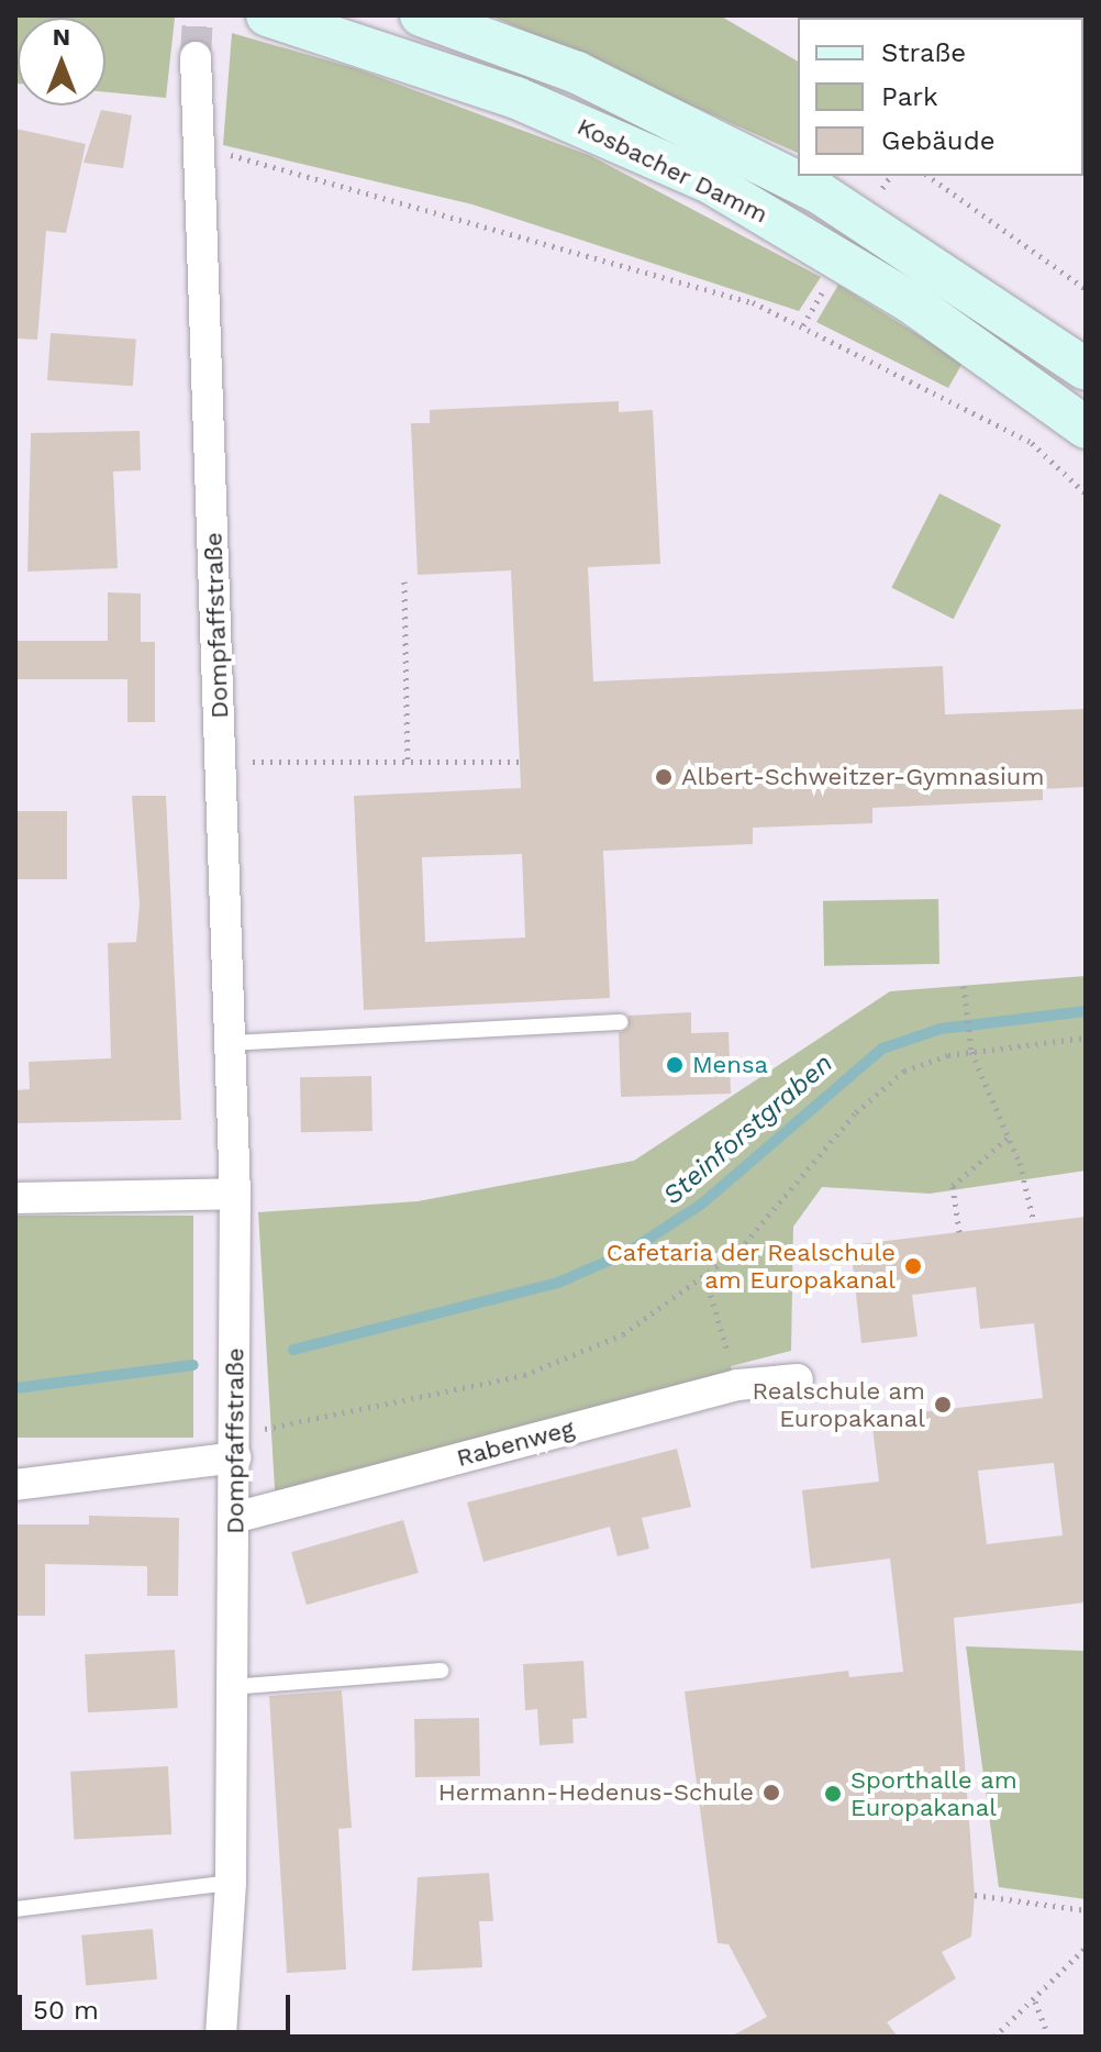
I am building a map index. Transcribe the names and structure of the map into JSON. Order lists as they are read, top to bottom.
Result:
{
  "streets": {
    "street": ["Kosbacher Damm", "Dompfaffstraße", "Rabenweg"]
  },
  "crossings": [
    ["Dompfaffstraße", "Rabenweg"]
  ],
  "water": ["Steinforstgraben"],
  "places": [
    "Albert-Schweitzer-Gymnasium",
    "Mensa",
    "Cafetaria der Realschule am Europakanal",
    "Realschule am Europakanal",
    "Hermann-Hedenus-Schule",
    "Sporthalle am Europakanal"
  ],
  "legend": ["Straße", "Park", "Gebäude"],
  "scale_bar": "50 m",
  "north": "top"
}
